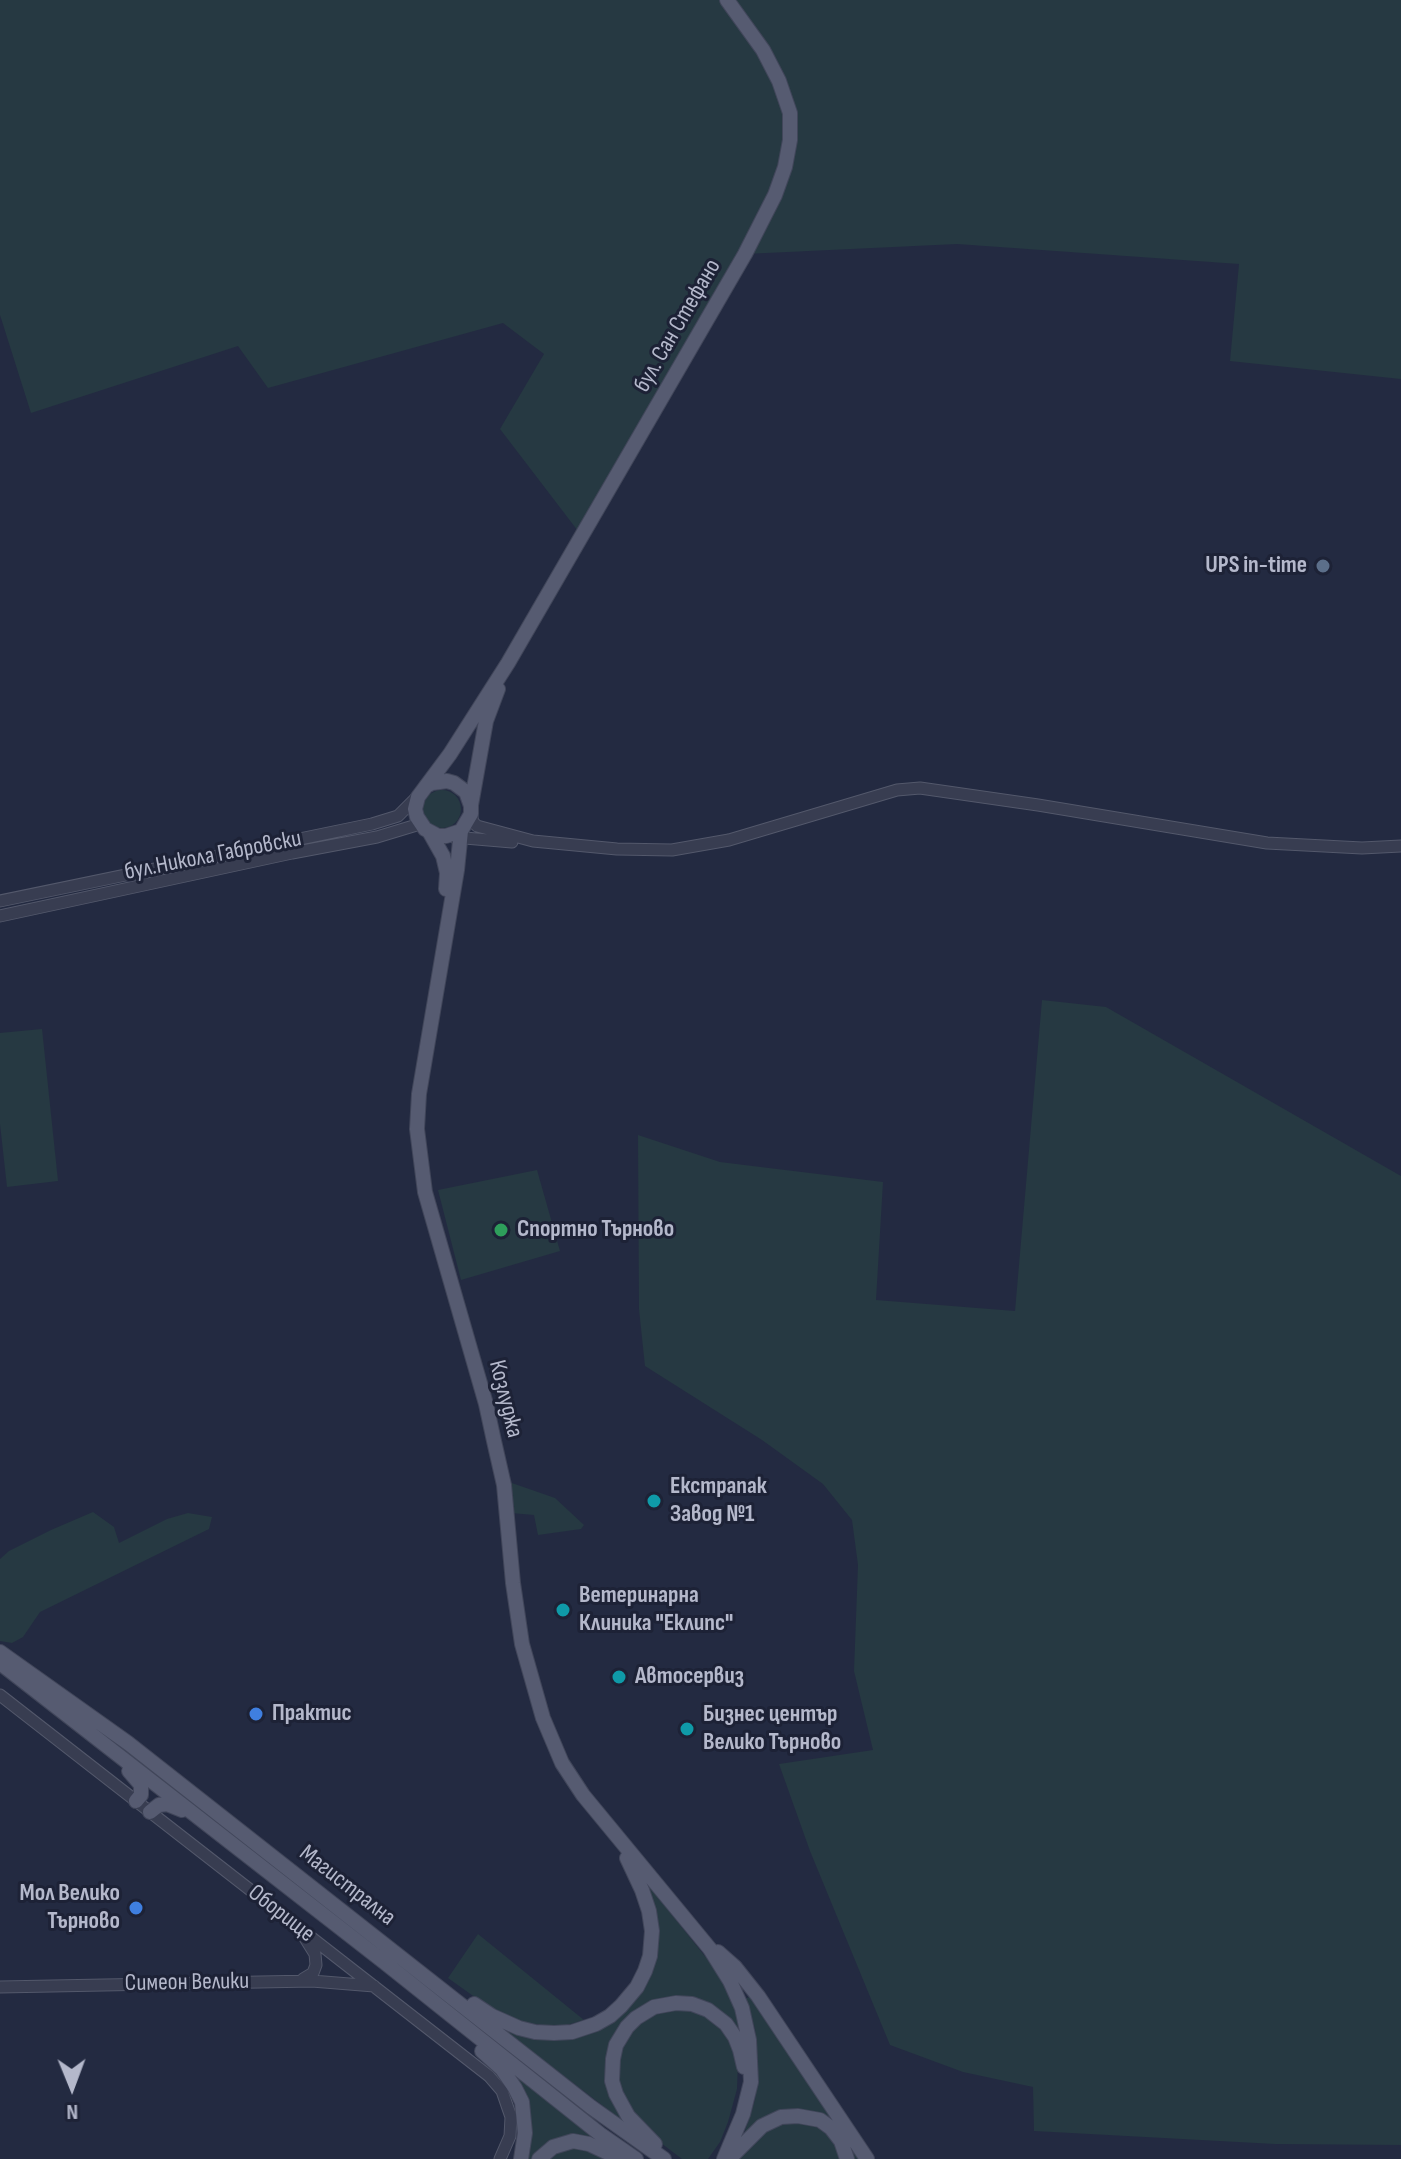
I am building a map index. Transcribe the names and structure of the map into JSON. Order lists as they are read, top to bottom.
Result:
{
  "streets": {
    "main road": ["бул. Сан Стефано", "Козлуджа", "Магистрална"],
    "street": ["бул.Никола Габровски", "Оборище", "Симеон Велики"]
  },
  "crossings": [
    ["бул. Сан Стефано", "бул.Никола Габровски"],
    ["бул. Сан Стефано", "Козлуджа"],
    ["бул.Никола Габровски", "Козлуджа"],
    ["Оборище", "Симеон Велики"]
  ],
  "places": [
    "UPS in-time",
    "Спортно Търново",
    "Екстрапак Завод №1",
    "Ветеринарна Клиника \"Еклипс\"",
    "Автосервиз",
    "Практис",
    "Бизнес център Велико Търново",
    "Мол Велико Търново"
  ],
  "north": "bottom"
}
